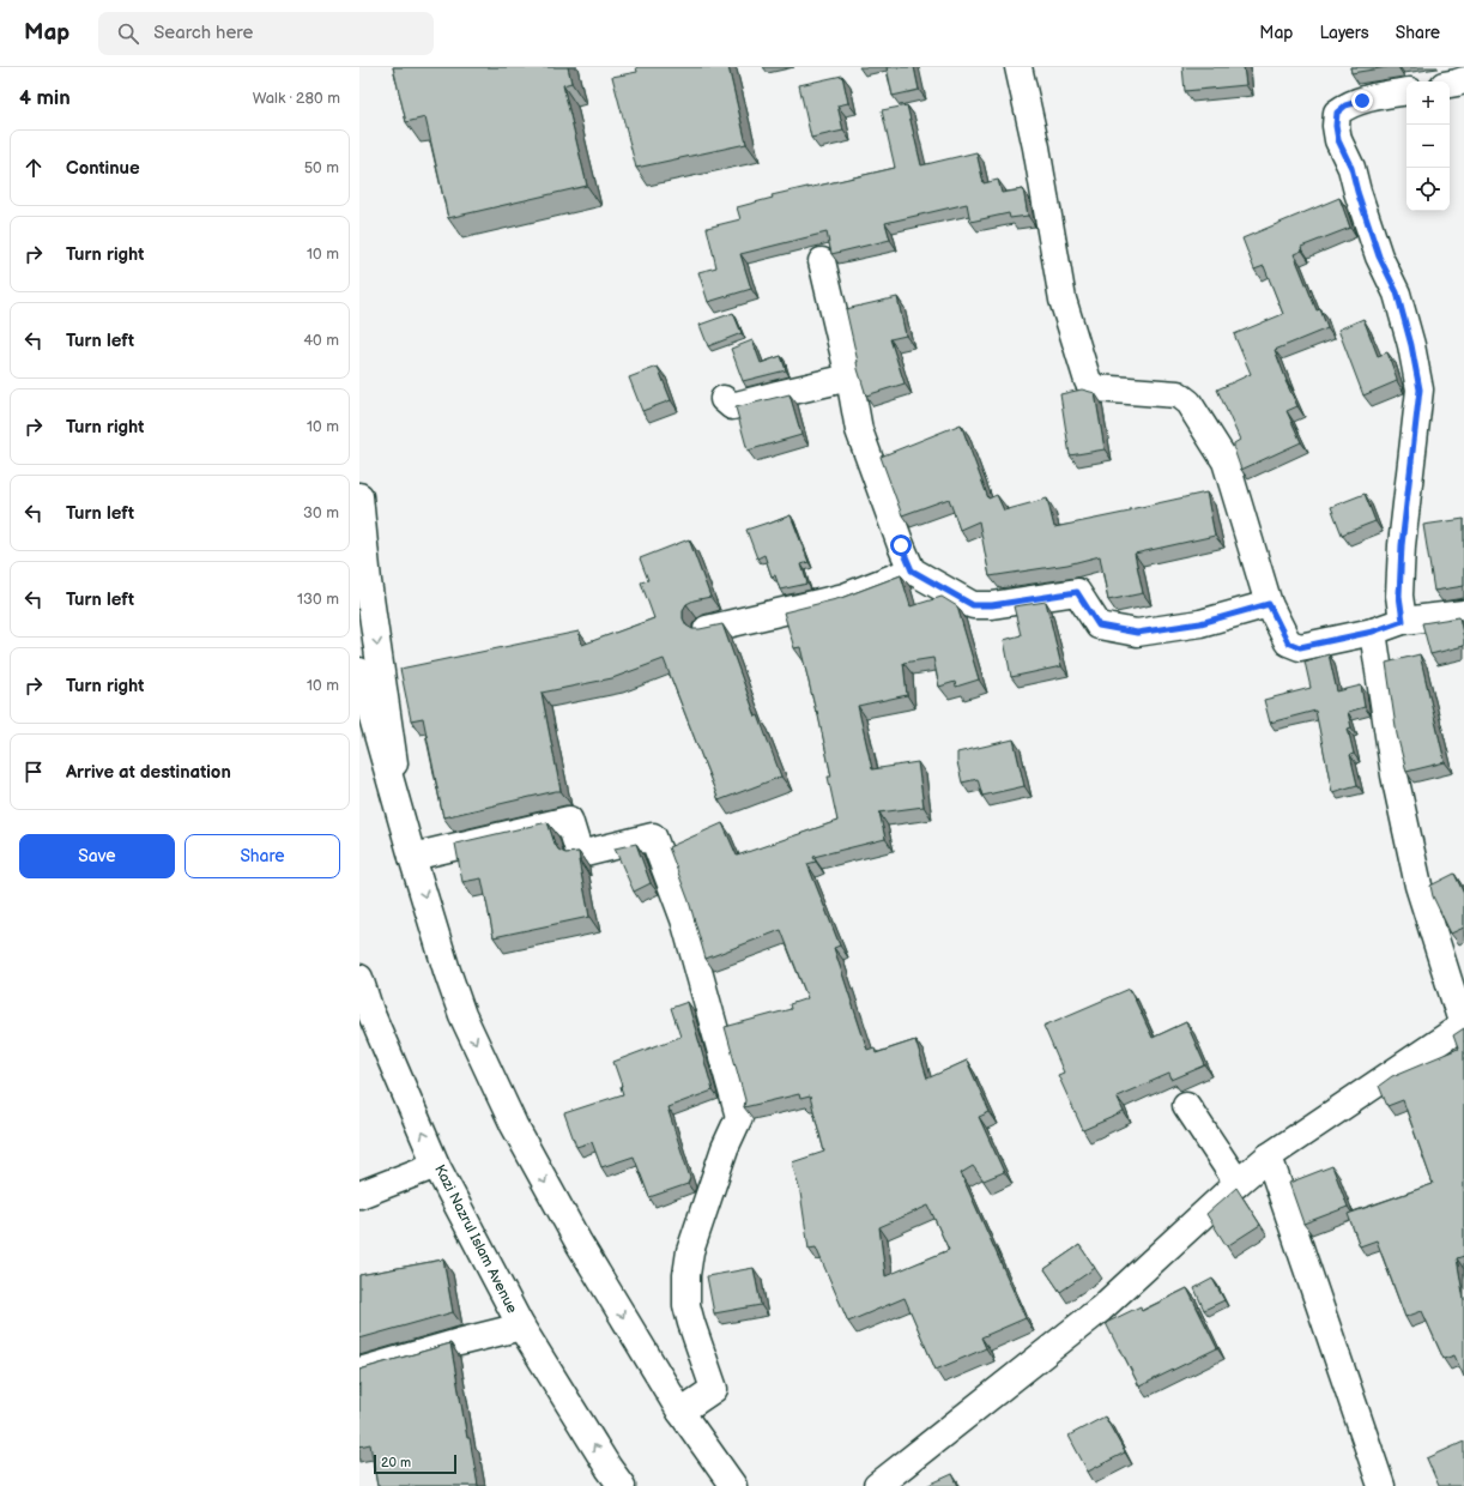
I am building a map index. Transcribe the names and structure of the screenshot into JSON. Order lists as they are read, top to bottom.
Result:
{
  "streets": {
    "street": ["Kazi Nazrul Islam Avenue"]
  },
  "scale_bar": "20 m",
  "page": {
    "header": "Map",
    "search": "Search here",
    "nav": ["Map", "Layers", "Share"],
    "heading": ["4 min", "Walk · 280 m"],
    "map_buttons": ["+", "−"],
    "list": [
      ["Continue", "50 m"],
      ["Turn right", "10 m"],
      ["Turn left", "40 m"],
      ["Turn right", "10 m"],
      ["Turn left", "30 m"],
      ["Turn left", "130 m"],
      ["Turn right", "10 m"],
      "Arrive at destination"
    ],
    "buttons": ["Save", "Share"],
    "scale": "20 m"
  }
}
